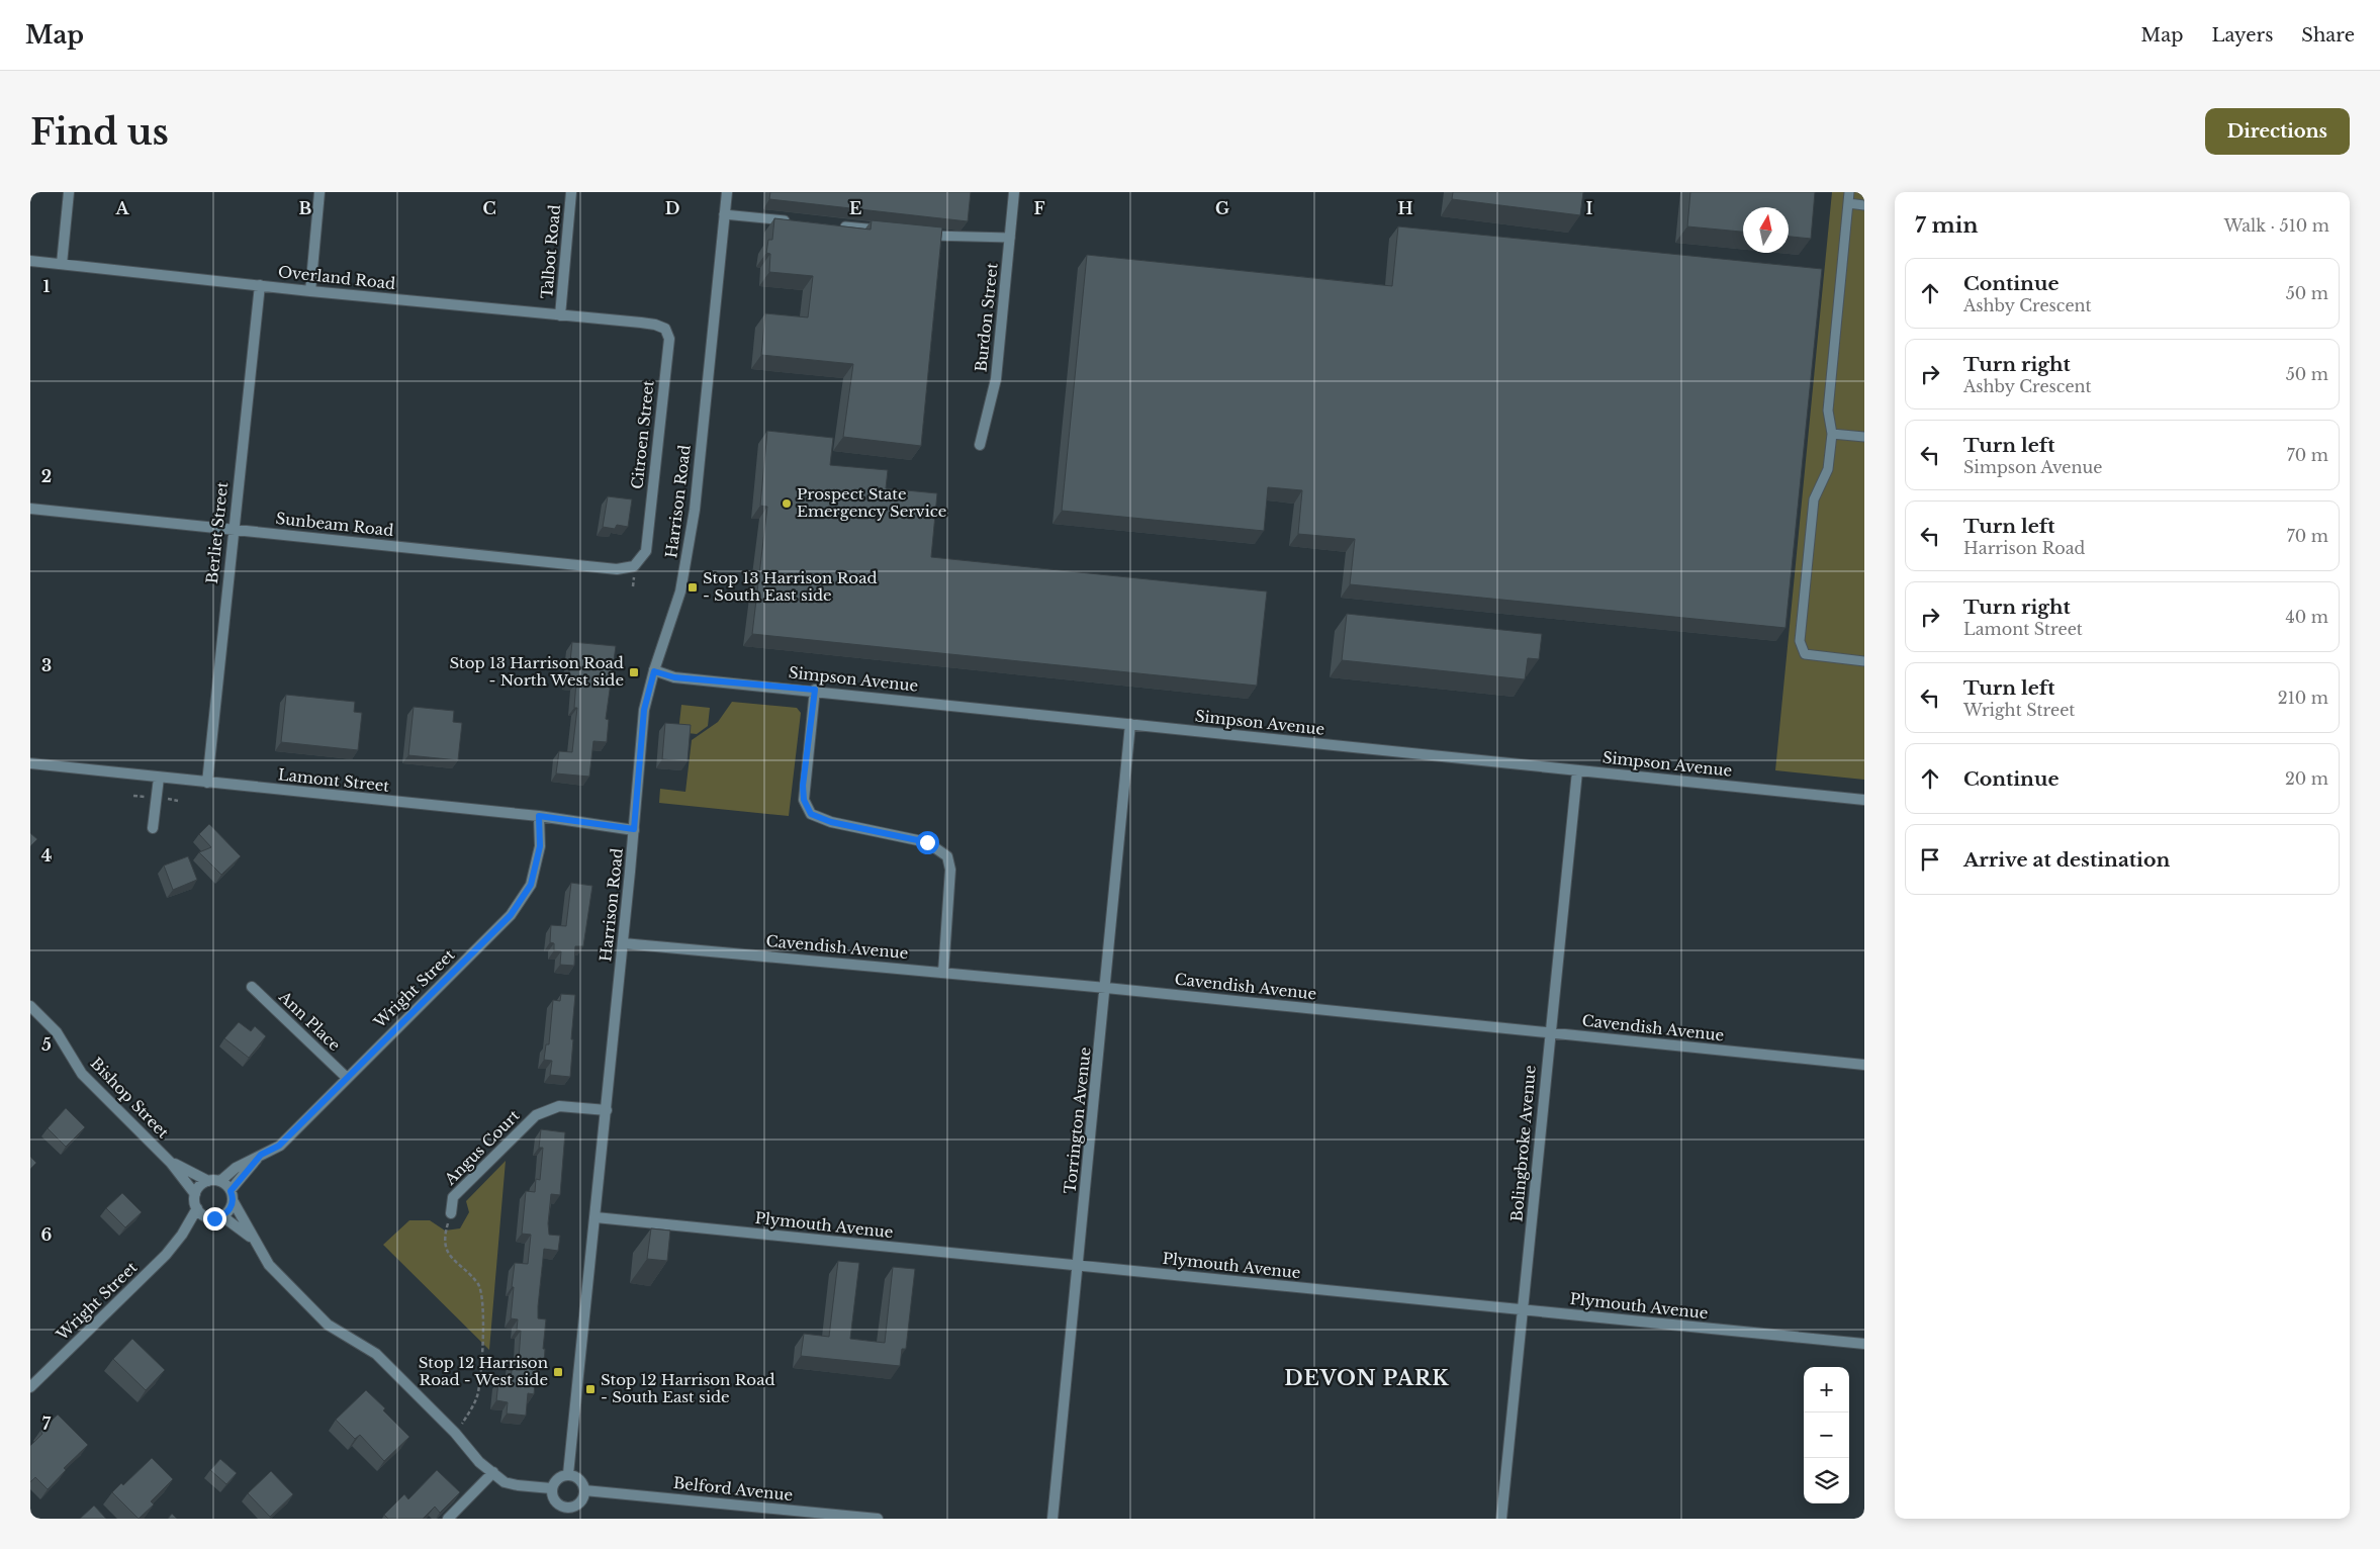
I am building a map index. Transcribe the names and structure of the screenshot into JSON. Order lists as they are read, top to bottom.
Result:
{
  "streets": {
    "street": [
      "Talbot Road",
      "Overland Road",
      "Burdon Street",
      "Citroen Street",
      "Harrison Road",
      "Sunbeam Road",
      "Berliet Street",
      "Simpson Avenue",
      "Lamont Street",
      "Cavendish Avenue",
      "Wright Street",
      "Ann Place",
      "Bishop Street",
      "Torrington Avenue",
      "Bolingbroke Avenue",
      "Angus Court",
      "Plymouth Avenue",
      "Belford Avenue"
    ]
  },
  "crossings": [
    ["Talbot Road", "Overland Road"],
    ["Overland Road", "Citroen Street"],
    ["Overland Road", "Berliet Street"],
    ["Citroen Street", "Sunbeam Road"],
    ["Harrison Road", "Simpson Avenue"],
    ["Harrison Road", "Lamont Street"],
    ["Harrison Road", "Cavendish Avenue"],
    ["Harrison Road", "Angus Court"],
    ["Harrison Road", "Plymouth Avenue"],
    ["Harrison Road", "Belford Avenue"],
    ["Sunbeam Road", "Berliet Street"],
    ["Berliet Street", "Lamont Street"],
    ["Simpson Avenue", "Torrington Avenue"],
    ["Simpson Avenue", "Bolingbroke Avenue"],
    ["Lamont Street", "Wright Street"],
    ["Cavendish Avenue", "Torrington Avenue"],
    ["Cavendish Avenue", "Bolingbroke Avenue"],
    ["Wright Street", "Ann Place"],
    ["Wright Street", "Bishop Street"],
    ["Torrington Avenue", "Plymouth Avenue"],
    ["Bolingbroke Avenue", "Plymouth Avenue"]
  ],
  "districts": ["DEVON PARK"],
  "places": {
    "other": ["Prospect State Emergency Service"],
    "transit": [
      "Stop 13 Harrison Road - South East side",
      "Stop 13 Harrison Road - North West side",
      "Stop 12 Harrison Road - West side",
      "Stop 12 Harrison Road - South East side"
    ]
  },
  "north": "top",
  "page": {
    "header": "Map",
    "nav": ["Map", "Layers", "Share"],
    "buttons": "Directions",
    "title": "Find us",
    "heading": ["7 min", "Walk · 510 m"],
    "list": [
      ["Continue", "Ashby Crescent", "50 m"],
      ["Turn right", "Ashby Crescent", "50 m"],
      ["Turn left", "Simpson Avenue", "70 m"],
      ["Turn left", "Harrison Road", "70 m"],
      ["Turn right", "Lamont Street", "40 m"],
      ["Turn left", "Wright Street", "210 m"],
      ["Continue", "20 m"],
      "Arrive at destination"
    ],
    "map_buttons": ["+", "−"]
  },
  "grid": {
    "columns": [
      "A",
      "B",
      "C",
      "D",
      "E",
      "F",
      "G",
      "H",
      "I"
    ],
    "rows": [
      "1",
      "2",
      "3",
      "4",
      "5",
      "6",
      "7"
    ]
  }
}
